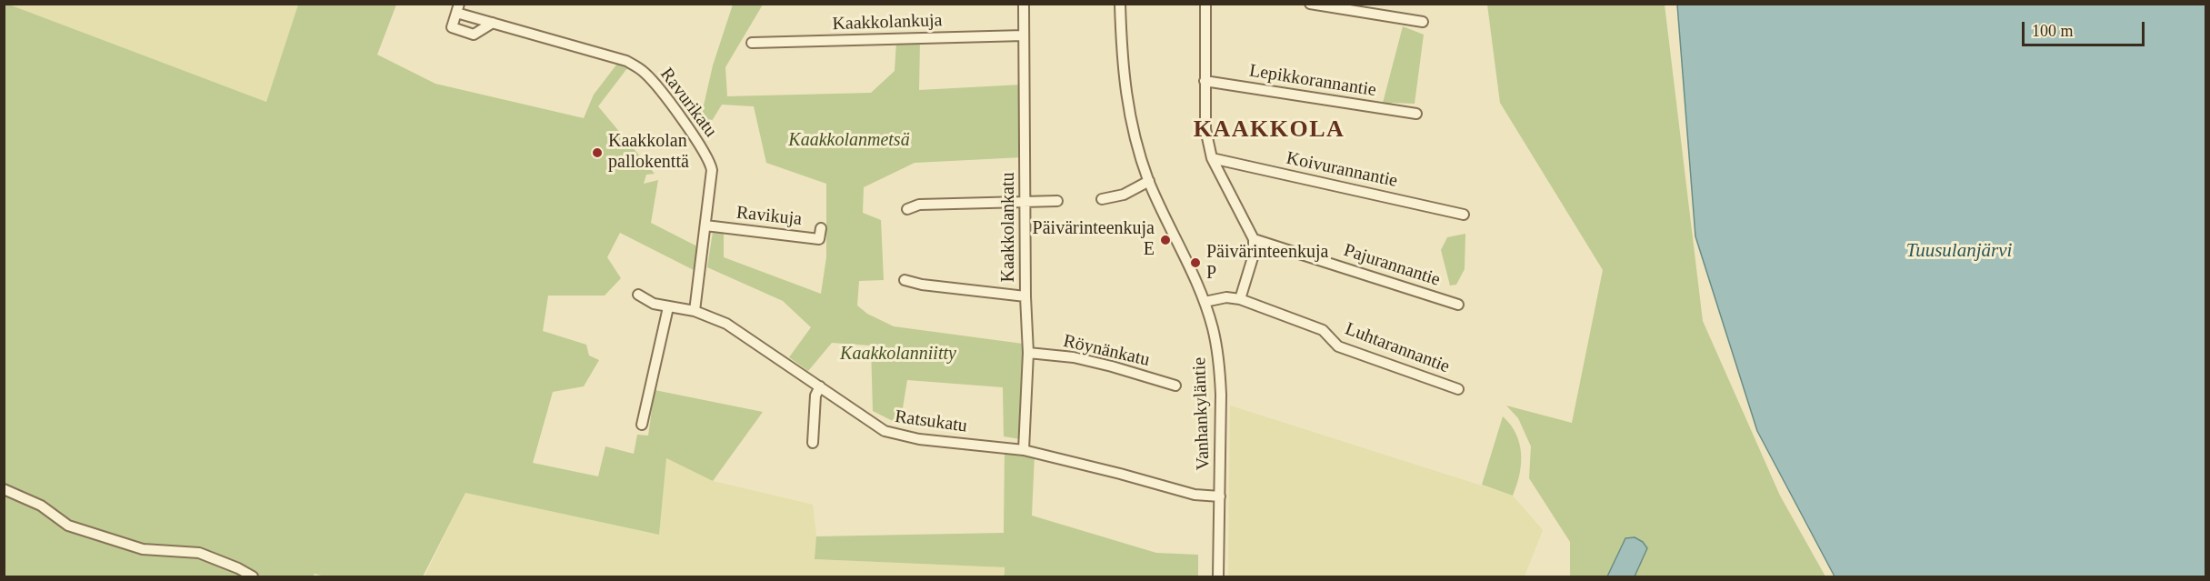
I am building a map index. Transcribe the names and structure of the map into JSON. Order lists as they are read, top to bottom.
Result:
{
  "streets": {
    "street": [
      "Kaakkolankuja",
      "Lepikkorannantie",
      "Ravurikatu",
      "Koivurannantie",
      "Ravikuja",
      "Kaakkolankatu",
      "Pajurannantie",
      "Luhtarannantie",
      "Röynänkatu",
      "Vanhankyläntie",
      "Ratsukatu"
    ]
  },
  "crossings": [
    ["Kaakkolankuja", "Kaakkolankatu"],
    ["Ravurikatu", "Ravikuja"],
    ["Ravurikatu", "Ratsukatu"],
    ["Kaakkolankatu", "Röynänkatu"],
    ["Kaakkolankatu", "Ratsukatu"],
    ["Luhtarannantie", "Vanhankyläntie"],
    ["Vanhankyläntie", "Ratsukatu"]
  ],
  "districts": ["KAAKKOLA"],
  "water": ["Tuusulanjärvi"],
  "parks": ["Kaakkolanmetsä", "Kaakkolanniitty"],
  "places": ["Kaakkolan pallokenttä", "Päivärinteenkuja E", "Päivärinteenkuja P"],
  "scale_bar": "100 m"
}
